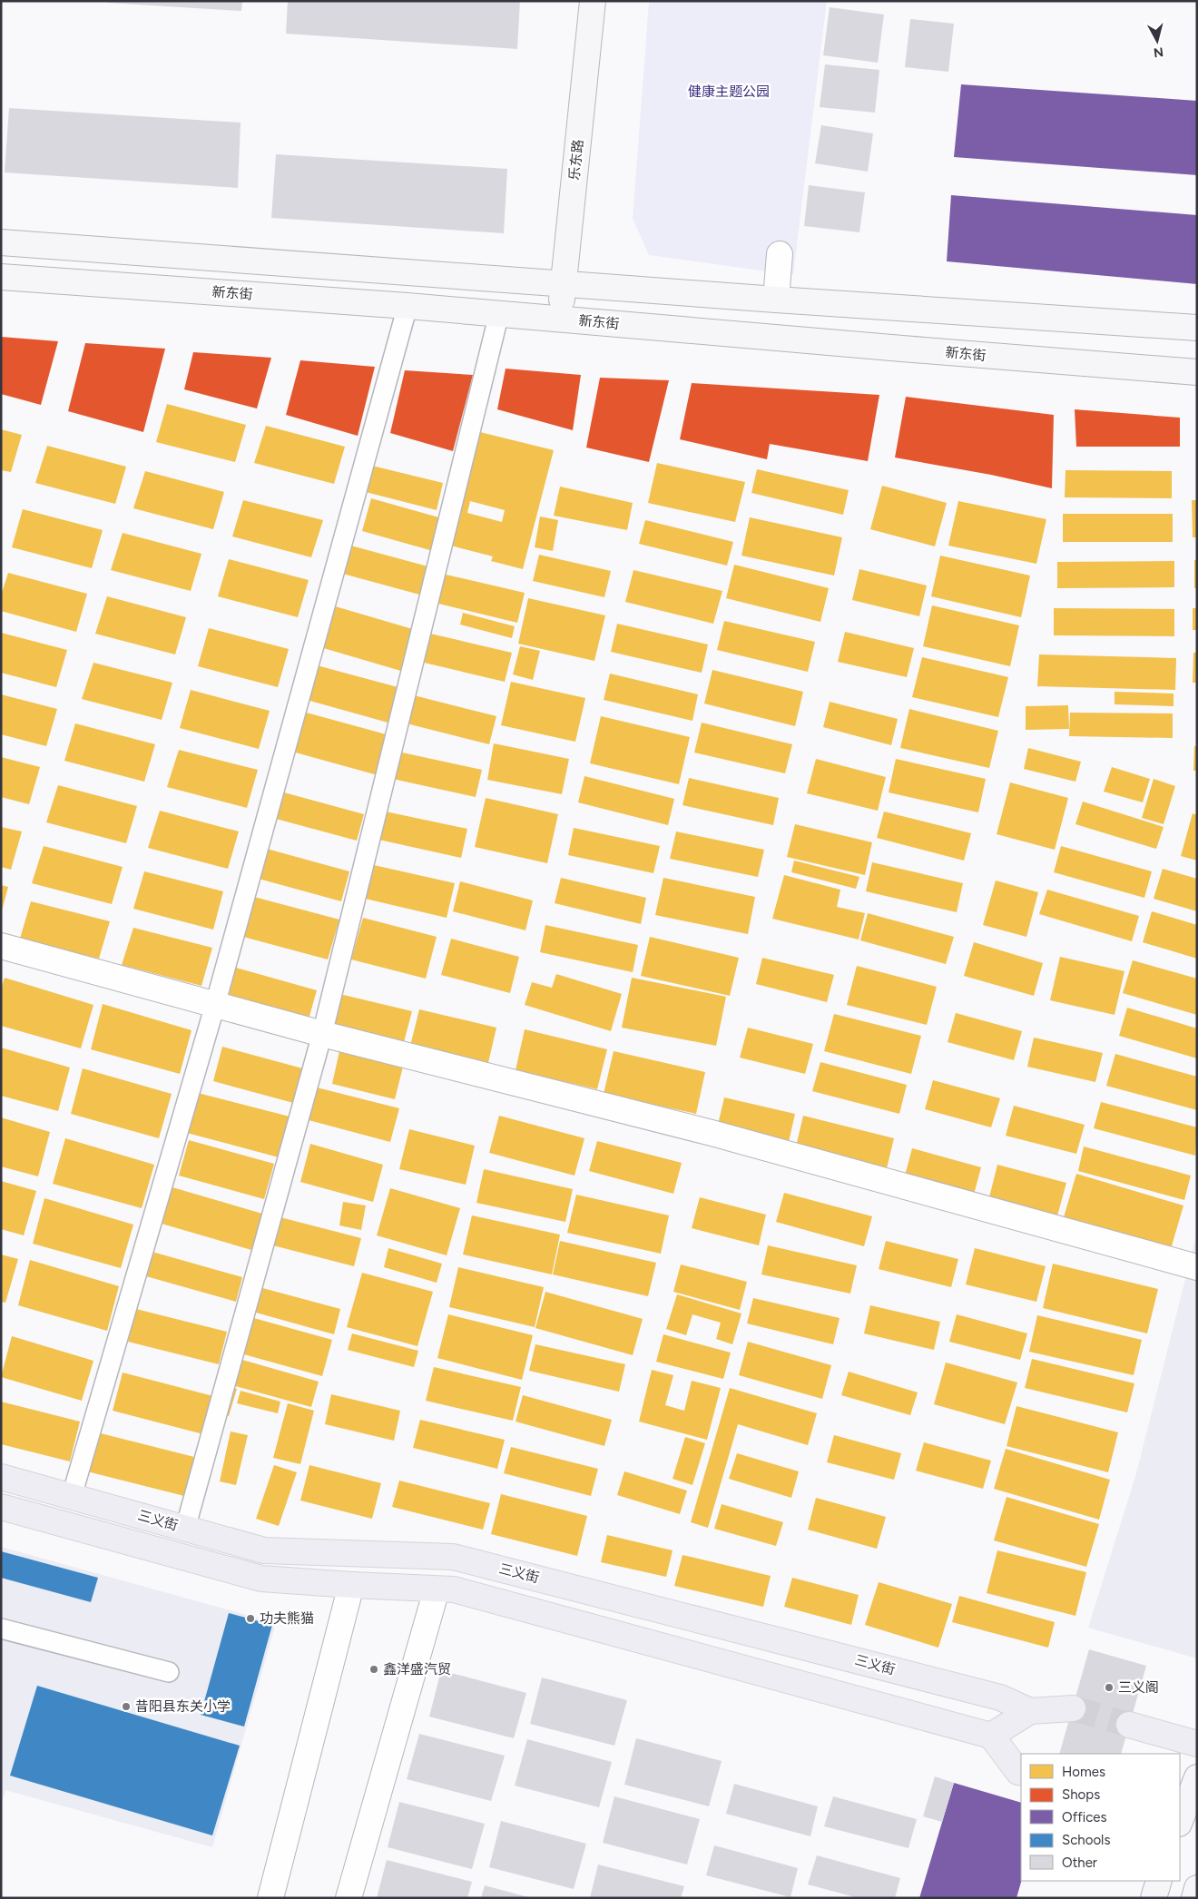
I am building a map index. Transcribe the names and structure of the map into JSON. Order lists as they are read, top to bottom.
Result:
{
  "streets": {
    "main road": ["乐东路", "新东街", "三义街"]
  },
  "crossings": [
    ["乐东路", "新东街"]
  ],
  "parks": ["健康主题公园"],
  "places": [
    "功夫熊猫",
    "鑫洋盛汽贸",
    "三义阁",
    "昔阳县东关小学"
  ],
  "legend": [
    "Homes",
    "Shops",
    "Offices",
    "Schools",
    "Other"
  ],
  "north": "bottom"
}
